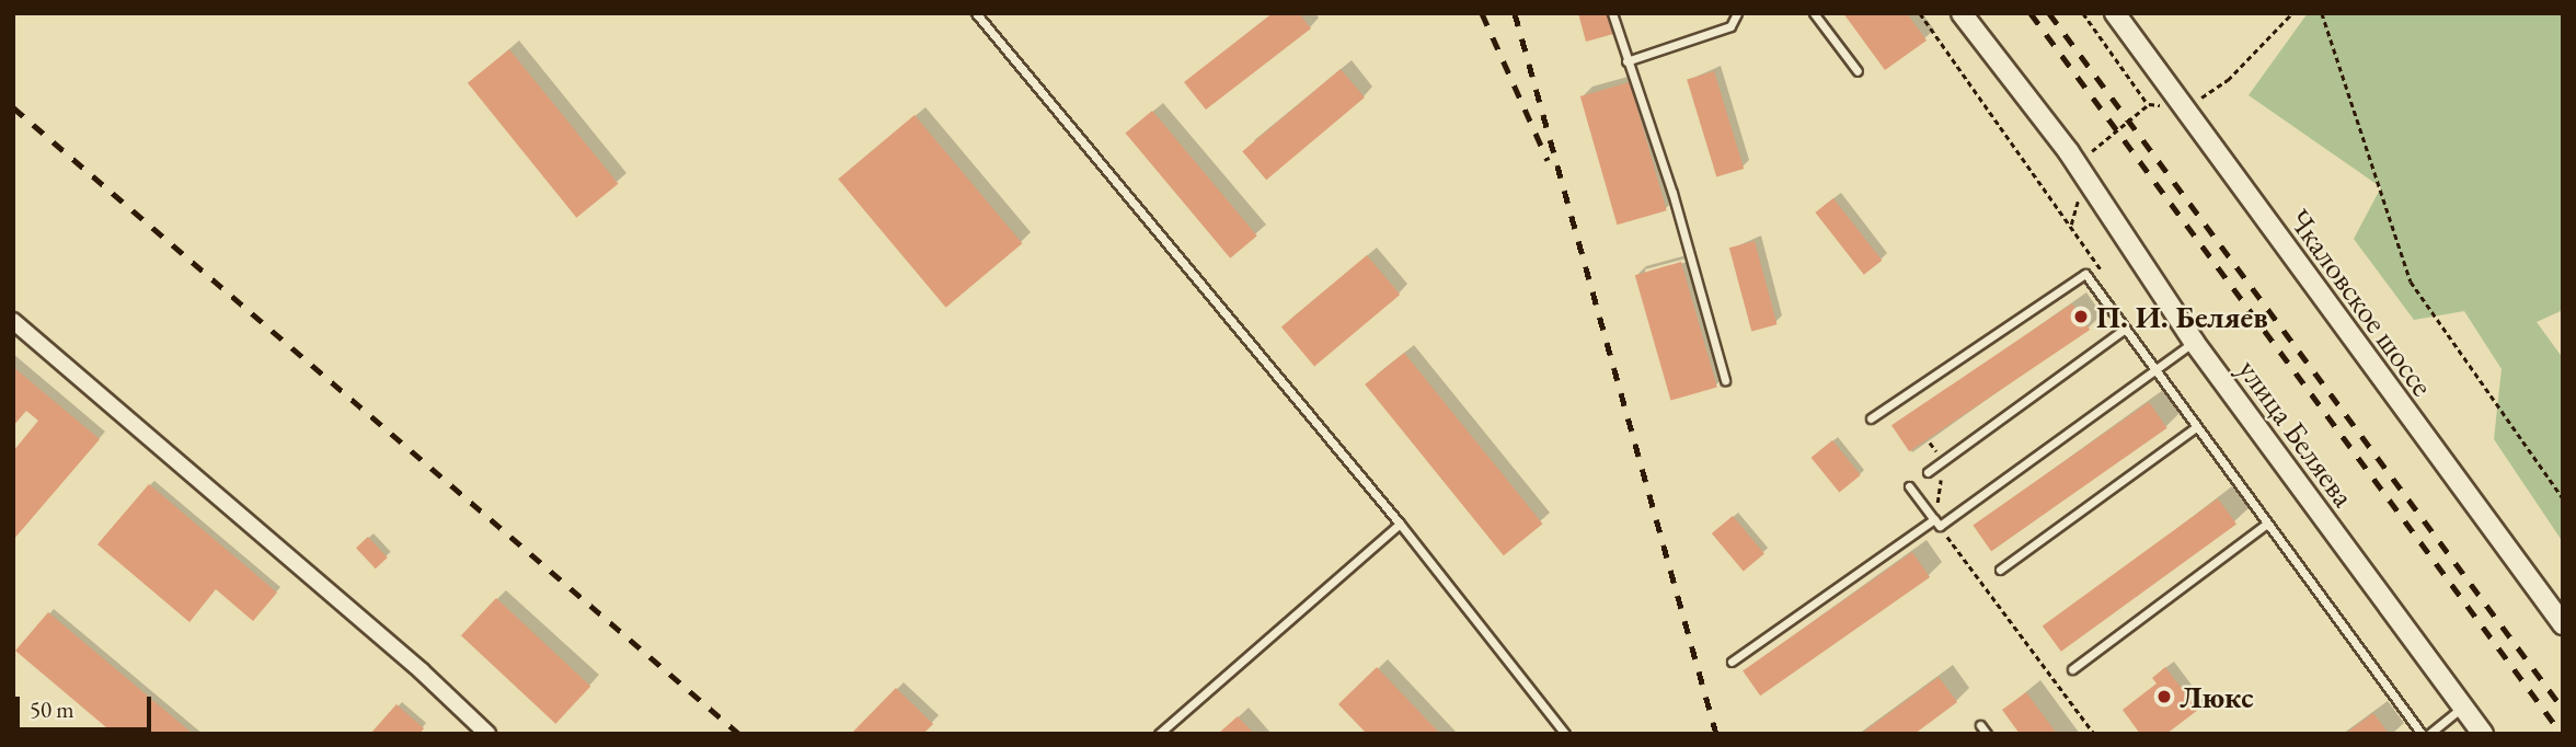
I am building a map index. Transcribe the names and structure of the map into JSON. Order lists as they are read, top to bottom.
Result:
{
  "streets": {
    "street": ["Чкаловское шоссе", "улица Беляева"]
  },
  "places": ["П. И. Беляев", "Люкс"],
  "scale_bar": "50 m"
}
